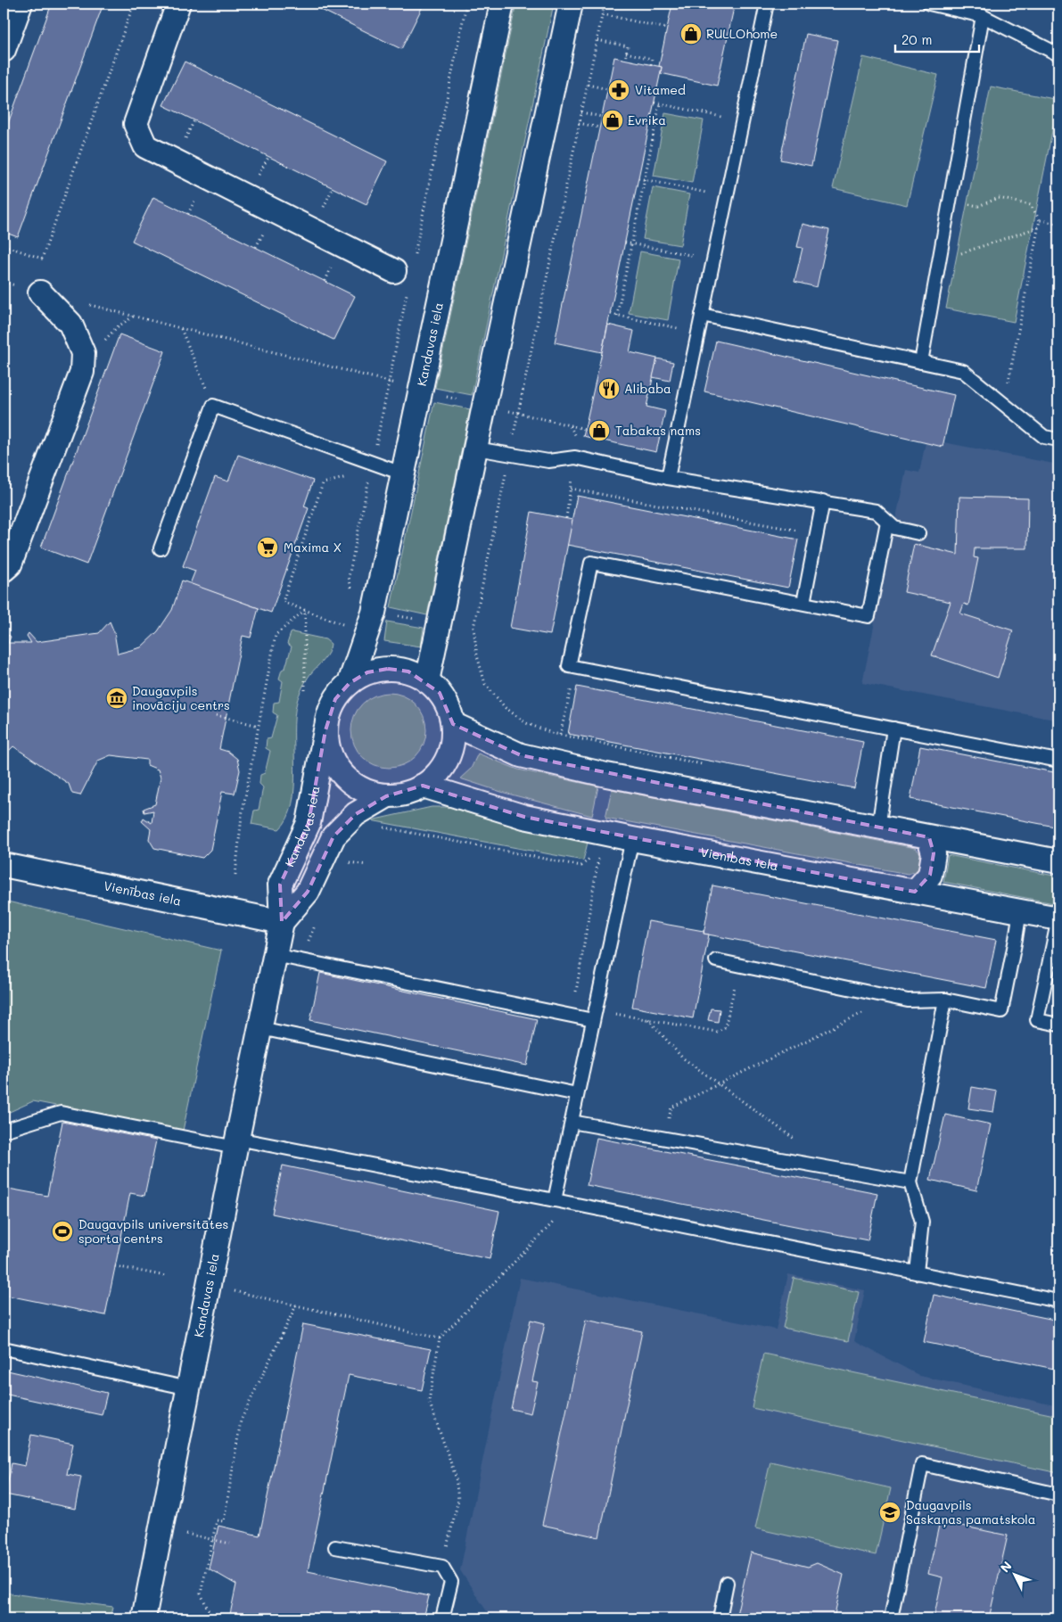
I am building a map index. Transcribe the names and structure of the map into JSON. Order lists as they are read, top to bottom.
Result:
{
  "streets": {
    "street": ["Kandavas iela", "Vienības iela"]
  },
  "crossings": [
    ["Kandavas iela", "Vienības iela"]
  ],
  "places": {
    "shop": ["RULLOhome", "Evrika", "Tabakas nams"],
    "pharmacy": ["Vitamed"],
    "restaurant": ["Alibaba"],
    "supermarket": ["Maxima X"],
    "museum": ["Daugavpils inovāciju centrs"],
    "sports": ["Daugavpils universitātes sporta centrs"],
    "school or university": ["Daugavpils Saskaņas pamatskola"]
  },
  "scale_bar": "20 m",
  "north": "top left"
}
